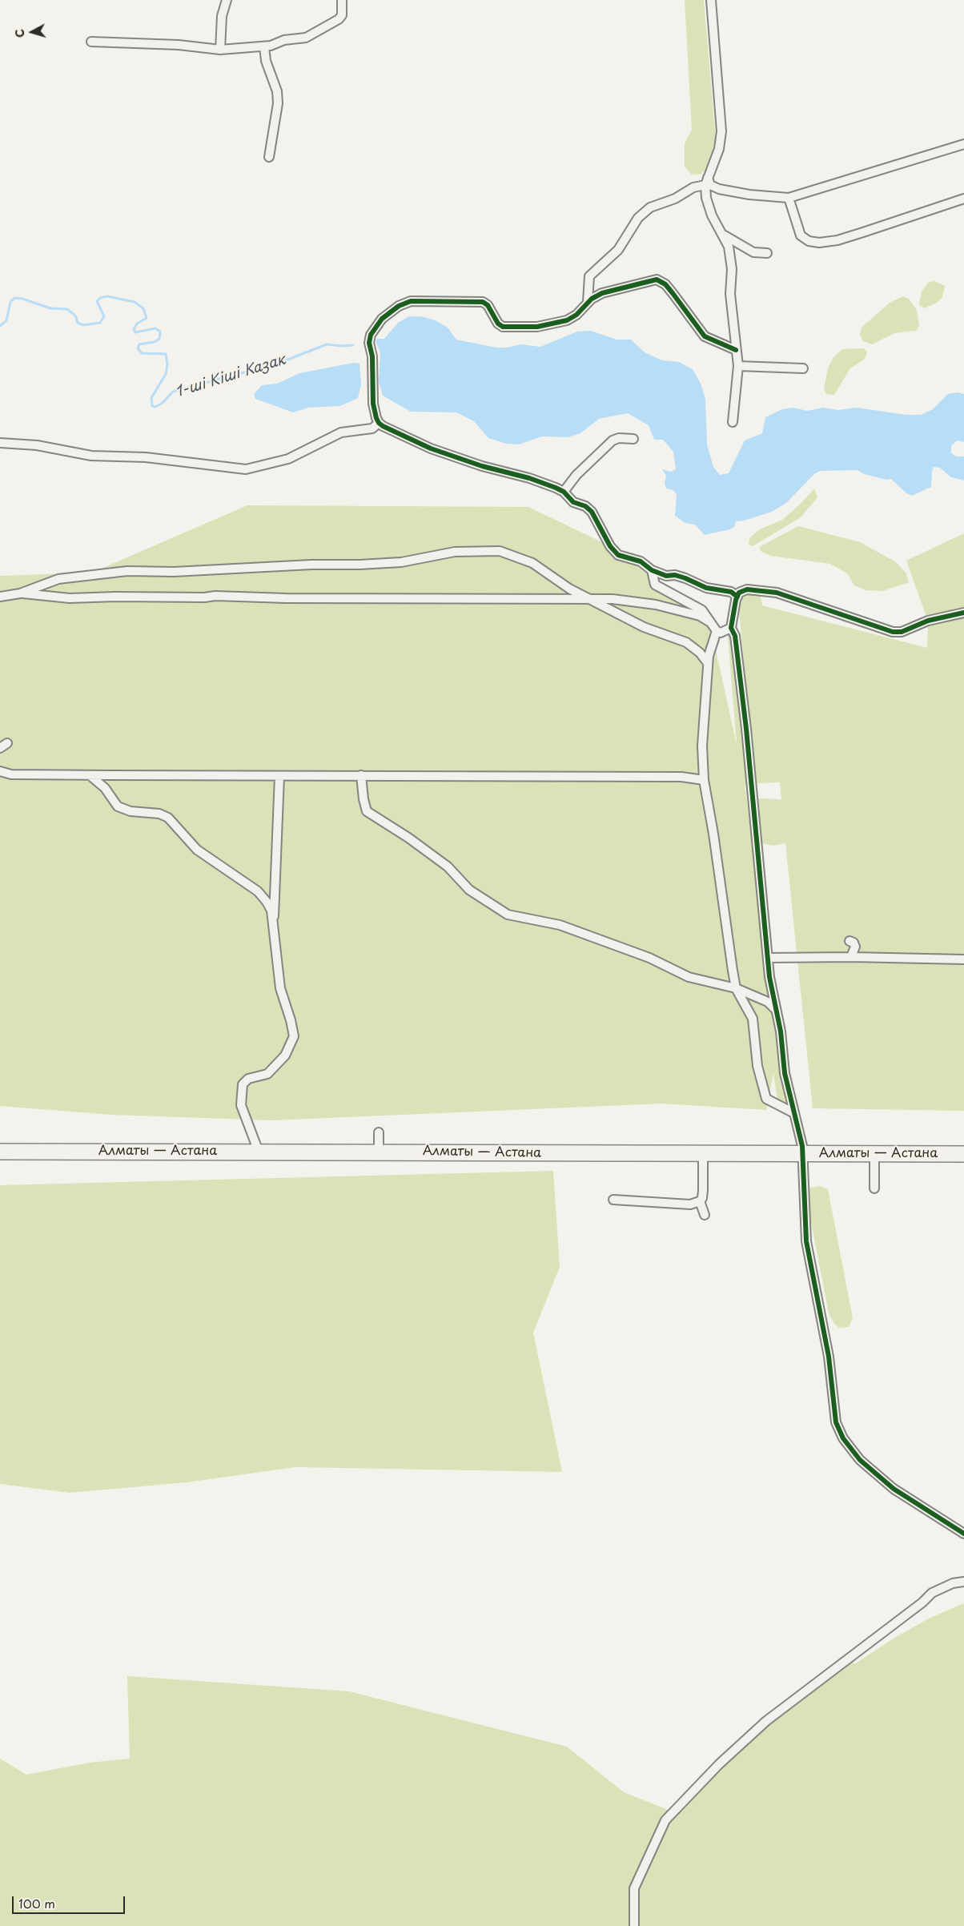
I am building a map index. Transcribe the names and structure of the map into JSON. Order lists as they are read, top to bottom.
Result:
{
  "streets": {
    "highway": ["Алматы — Астана"]
  },
  "water": ["1-ші Кіші Казак"],
  "scale_bar": "100 m",
  "north": "left"
}
